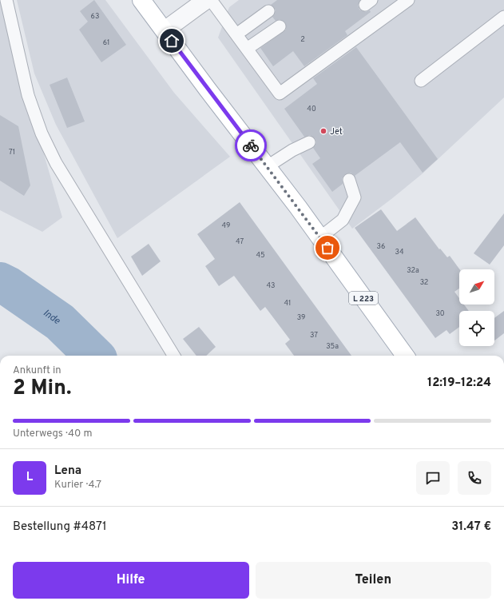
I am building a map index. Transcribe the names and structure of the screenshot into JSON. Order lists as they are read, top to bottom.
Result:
{
  "streets": {
    "main road": ["L 223"]
  },
  "water": ["Inde"],
  "places": ["Jet"],
  "house_numbers": [
    "63",
    "2",
    "61",
    "40",
    "71",
    "49",
    "47",
    "36",
    "34",
    "45",
    "32a",
    "32",
    "43",
    "41",
    "30",
    "39",
    "37",
    "35a"
  ],
  "north": "top right",
  "page": {
    "heading": ["2 Min.", "Ankunft in", "12:19–12:24"],
    "panel": [
      "Lena",
      "Kurier · 4.7",
      "Bestellung #4871",
      "31.47 €"
    ],
    "bar": "Unterwegs · 40 m",
    "round": "L",
    "buttons": ["Hilfe", "Teilen"]
  }
}
